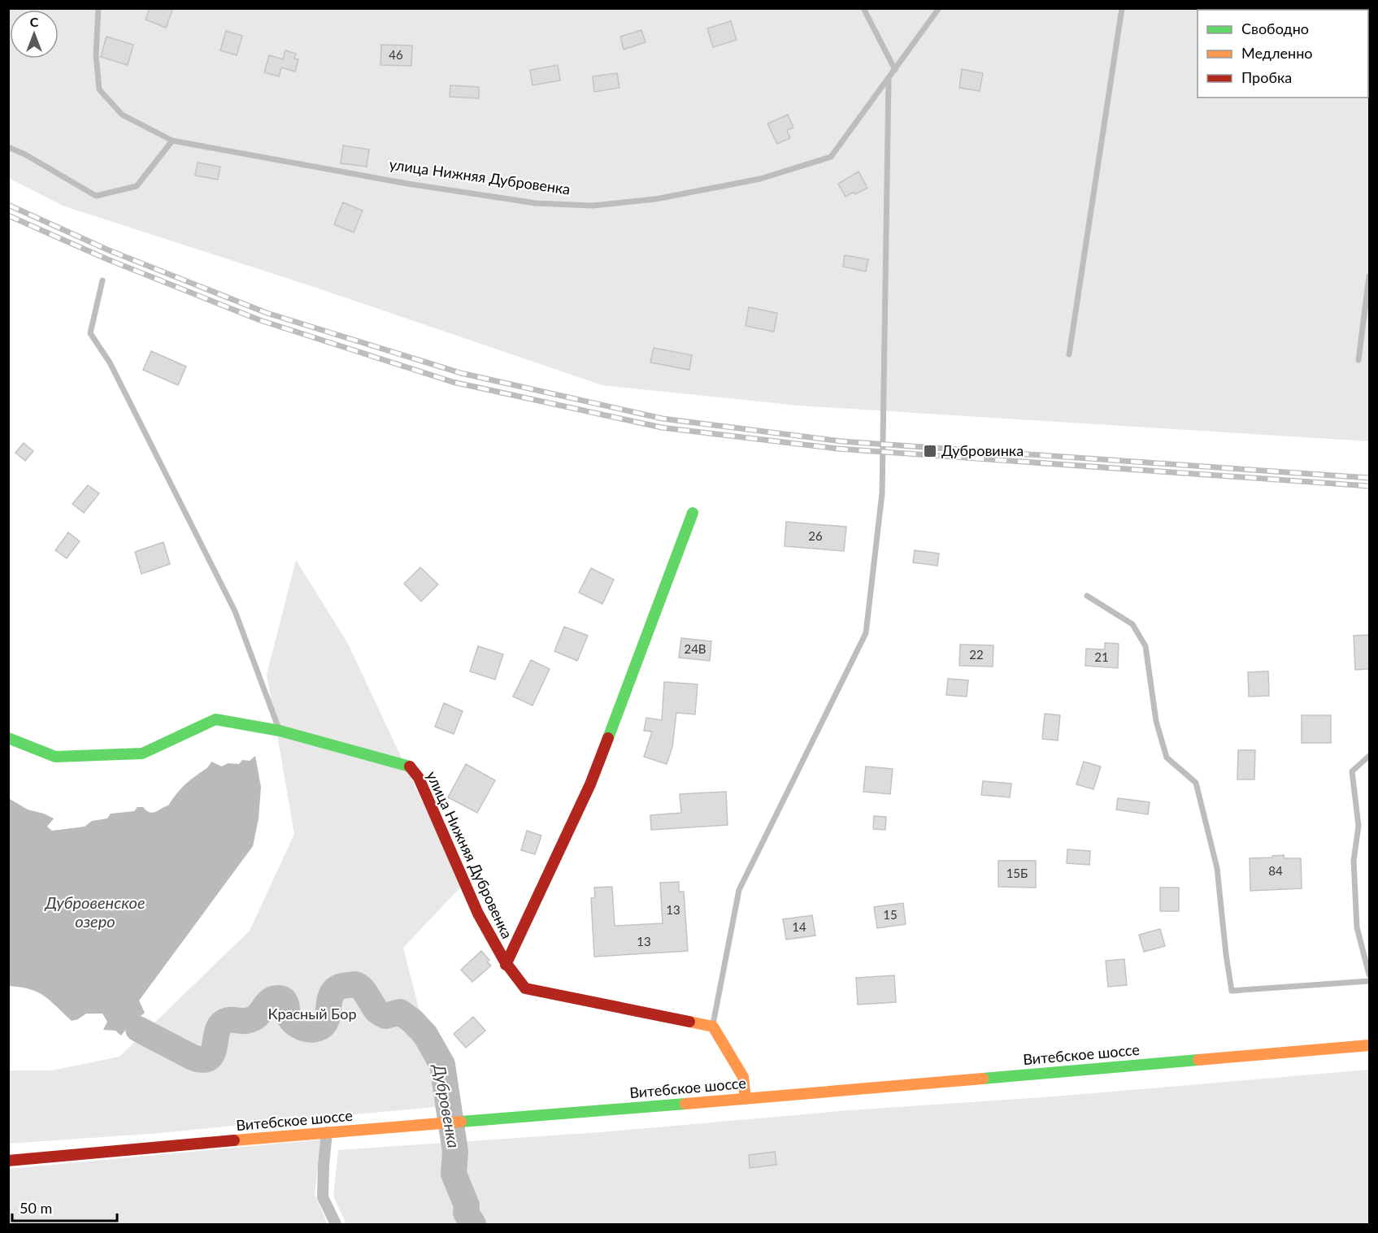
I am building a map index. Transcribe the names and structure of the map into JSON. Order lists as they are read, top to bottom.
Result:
{
  "streets": {
    "street": ["улица Нижняя Дубровенка", "Витебское шоссе"]
  },
  "water": ["Дубровенское озеро", "Дубровенка"],
  "parks": ["Красный Бор"],
  "places": {
    "transit": ["Дубровинка"]
  },
  "house_numbers": [
    "46",
    "26",
    "24В",
    "22",
    "21",
    "84",
    "15Б",
    "13",
    "15",
    "14",
    "13"
  ],
  "legend": ["Свободно", "Медленно", "Пробка"],
  "scale_bar": "50 m",
  "north": "top"
}
